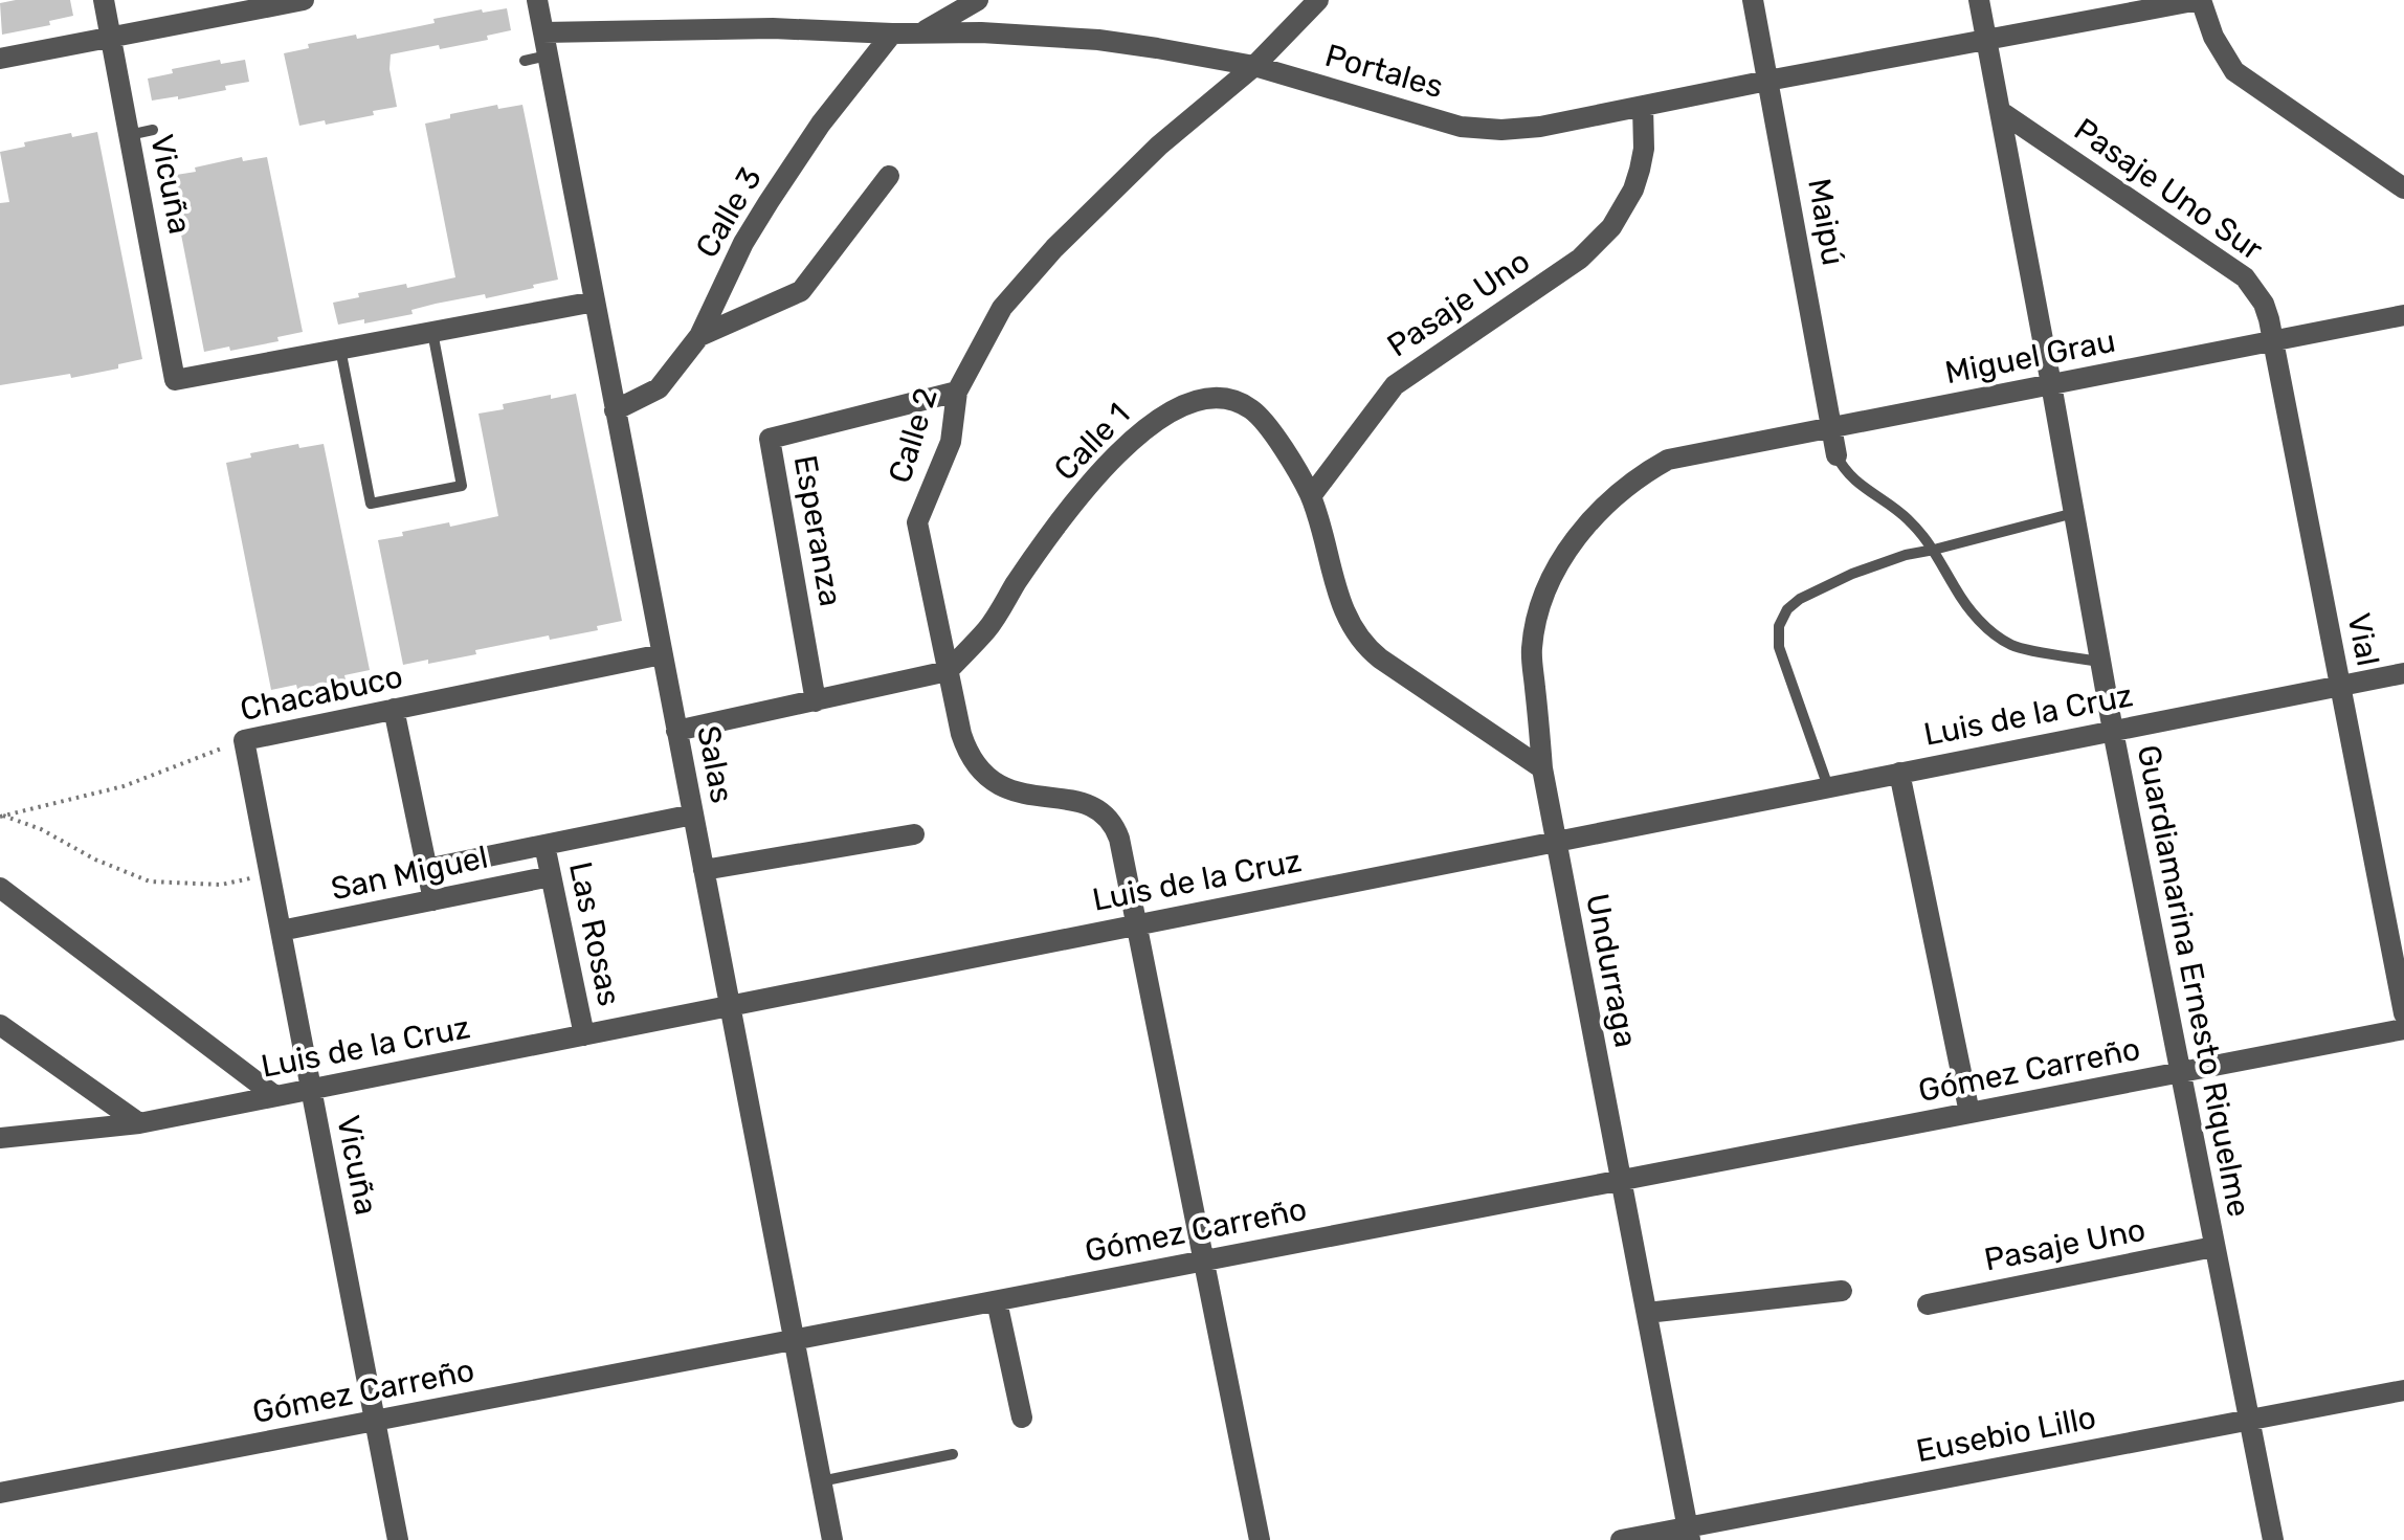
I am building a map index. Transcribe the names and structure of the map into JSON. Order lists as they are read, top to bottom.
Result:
{
  "streets": {
    "street": [
      "Portales",
      "Vicuña",
      "Pasaje Uno Sur",
      "Calle 3",
      "Maipú",
      "Pasaje Uno",
      "Miguel Grau",
      "Calle 2",
      "Calle 1",
      "Esperanza",
      "Vial",
      "Chacabuco",
      "Luis de la Cruz",
      "Salas",
      "San Miguel",
      "Las Rosas",
      "Undurraga",
      "Guardiamarina Ernesto Riquelme",
      "Gómez Carreño",
      "Eusebio Lillo"
    ]
  },
  "crossings": [
    ["Portales", "Calle 3"],
    ["Portales", "Maipú"],
    ["Portales", "Pasaje Uno"],
    ["Portales", "Calle 2"],
    ["Portales", "Salas"],
    ["Portales", "Guardiamarina Ernesto Riquelme"],
    ["Vicuña", "Chacabuco"],
    ["Vicuña", "Luis de la Cruz"],
    ["Vicuña", "San Miguel"],
    ["Vicuña", "Gómez Carreño"],
    ["Pasaje Uno Sur", "Miguel Grau"],
    ["Pasaje Uno Sur", "Vial"],
    ["Pasaje Uno Sur", "Guardiamarina Ernesto Riquelme"],
    ["Calle 3", "Salas"],
    ["Maipú", "Miguel Grau"],
    ["Pasaje Uno", "Calle 1"],
    ["Pasaje Uno", "Guardiamarina Ernesto Riquelme"],
    ["Miguel Grau", "Vial"],
    ["Miguel Grau", "Undurraga"],
    ["Miguel Grau", "Guardiamarina Ernesto Riquelme"],
    ["Calle 2", "Calle 1"],
    ["Calle 2", "Esperanza"],
    ["Calle 2", "Luis de la Cruz"],
    ["Calle 2", "Gómez Carreño"],
    ["Vial", "Luis de la Cruz"],
    ["Chacabuco", "Salas"],
    ["Luis de la Cruz", "Salas"],
    ["Luis de la Cruz", "Las Rosas"],
    ["Luis de la Cruz", "Undurraga"],
    ["Luis de la Cruz", "Guardiamarina Ernesto Riquelme"],
    ["Salas", "San Miguel"],
    ["Salas", "Gómez Carreño"],
    ["San Miguel", "Las Rosas"],
    ["Undurraga", "Gómez Carreño"],
    ["Undurraga", "Eusebio Lillo"],
    ["Guardiamarina Ernesto Riquelme", "Gómez Carreño"],
    ["Guardiamarina Ernesto Riquelme", "Eusebio Lillo"]
  ]
}
